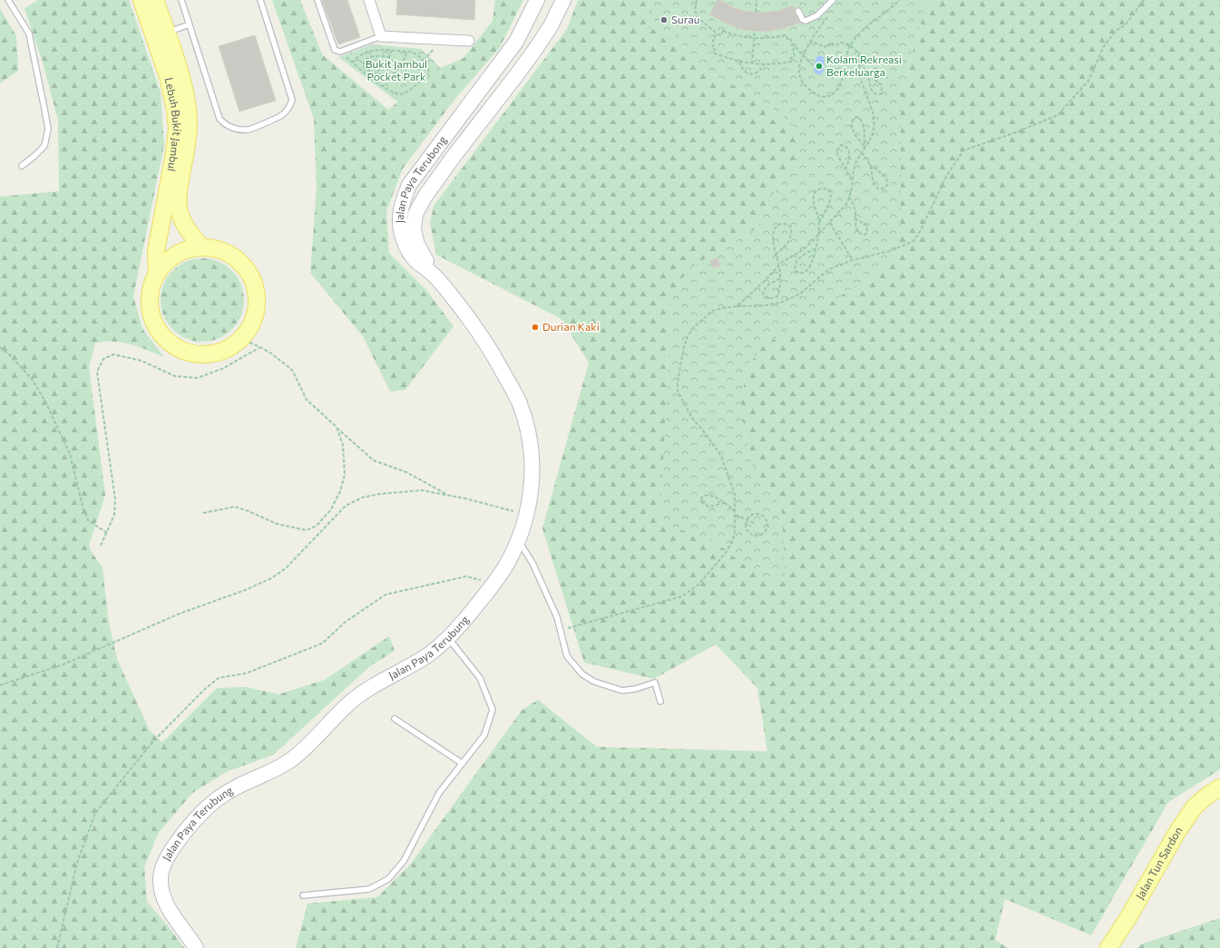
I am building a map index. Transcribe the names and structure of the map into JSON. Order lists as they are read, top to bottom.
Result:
{
  "streets": {
    "main road": [
      "Lebuh Bukit Jambul",
      "Jalan Paya Terubong",
      "Jalan Paya Terubung",
      "Jalan Tun Sardon"
    ]
  },
  "crossings": [
    ["Jalan Paya Terubong", "Jalan Paya Terubung"]
  ],
  "parks": ["Bukit Jambul Pocket Park"],
  "places": ["Surau", "Kolam Rekreasi Berkeluarga", "Durian Kaki"]
}
